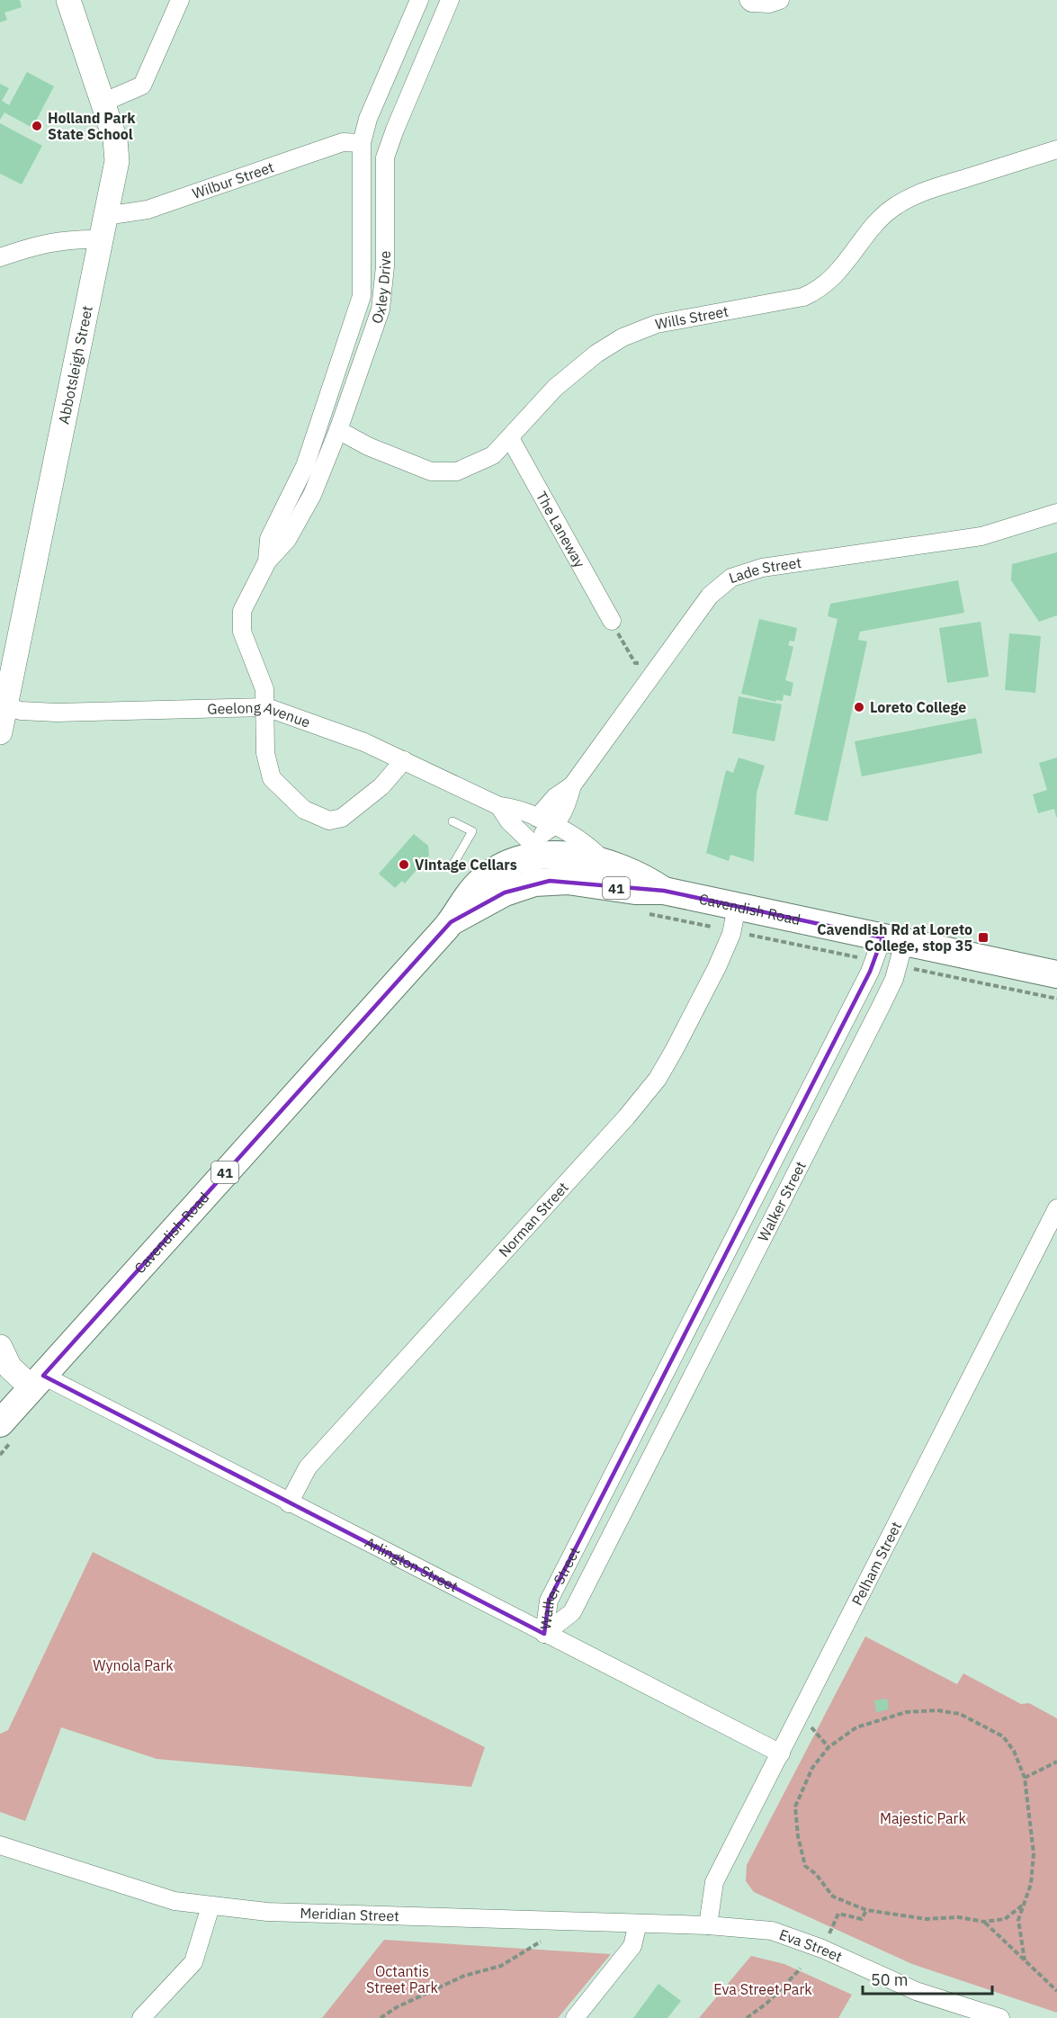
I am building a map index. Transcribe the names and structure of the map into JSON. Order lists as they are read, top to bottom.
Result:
{
  "streets": {
    "main road": ["41", "Cavendish Road"],
    "street": [
      "Wilbur Street",
      "Oxley Drive",
      "Wills Street",
      "Abbotsleigh Street",
      "The Laneway",
      "Lade Street",
      "Geelong Avenue",
      "Walker Street",
      "Norman Street",
      "Pelham Street",
      "Arlington Street",
      "Meridian Street",
      "Eva Street"
    ]
  },
  "crossings": [
    ["Wilbur Street", "Oxley Drive"],
    ["Wilbur Street", "Abbotsleigh Street"],
    ["Oxley Drive", "Wills Street"],
    ["Oxley Drive", "Geelong Avenue"],
    ["Wills Street", "The Laneway"],
    ["Abbotsleigh Street", "Geelong Avenue"],
    ["Lade Street", "Geelong Avenue"],
    ["Geelong Avenue", "Cavendish Road"],
    ["Cavendish Road", "Walker Street"],
    ["Cavendish Road", "Norman Street"],
    ["Cavendish Road", "Arlington Street"],
    ["Walker Street", "Arlington Street"],
    ["Norman Street", "Arlington Street"],
    ["Pelham Street", "Arlington Street"],
    ["Pelham Street", "Meridian Street"],
    ["Pelham Street", "Eva Street"],
    ["Meridian Street", "Eva Street"]
  ],
  "parks": [
    "Wynola Park",
    "Majestic Park",
    "Octantis Street Park",
    "Eva Street Park"
  ],
  "places": {
    "other": ["Holland Park State School", "Loreto College", "Vintage Cellars"],
    "transit": ["Cavendish Rd at Loreto College, stop 35"]
  },
  "scale_bar": "50 m"
}
